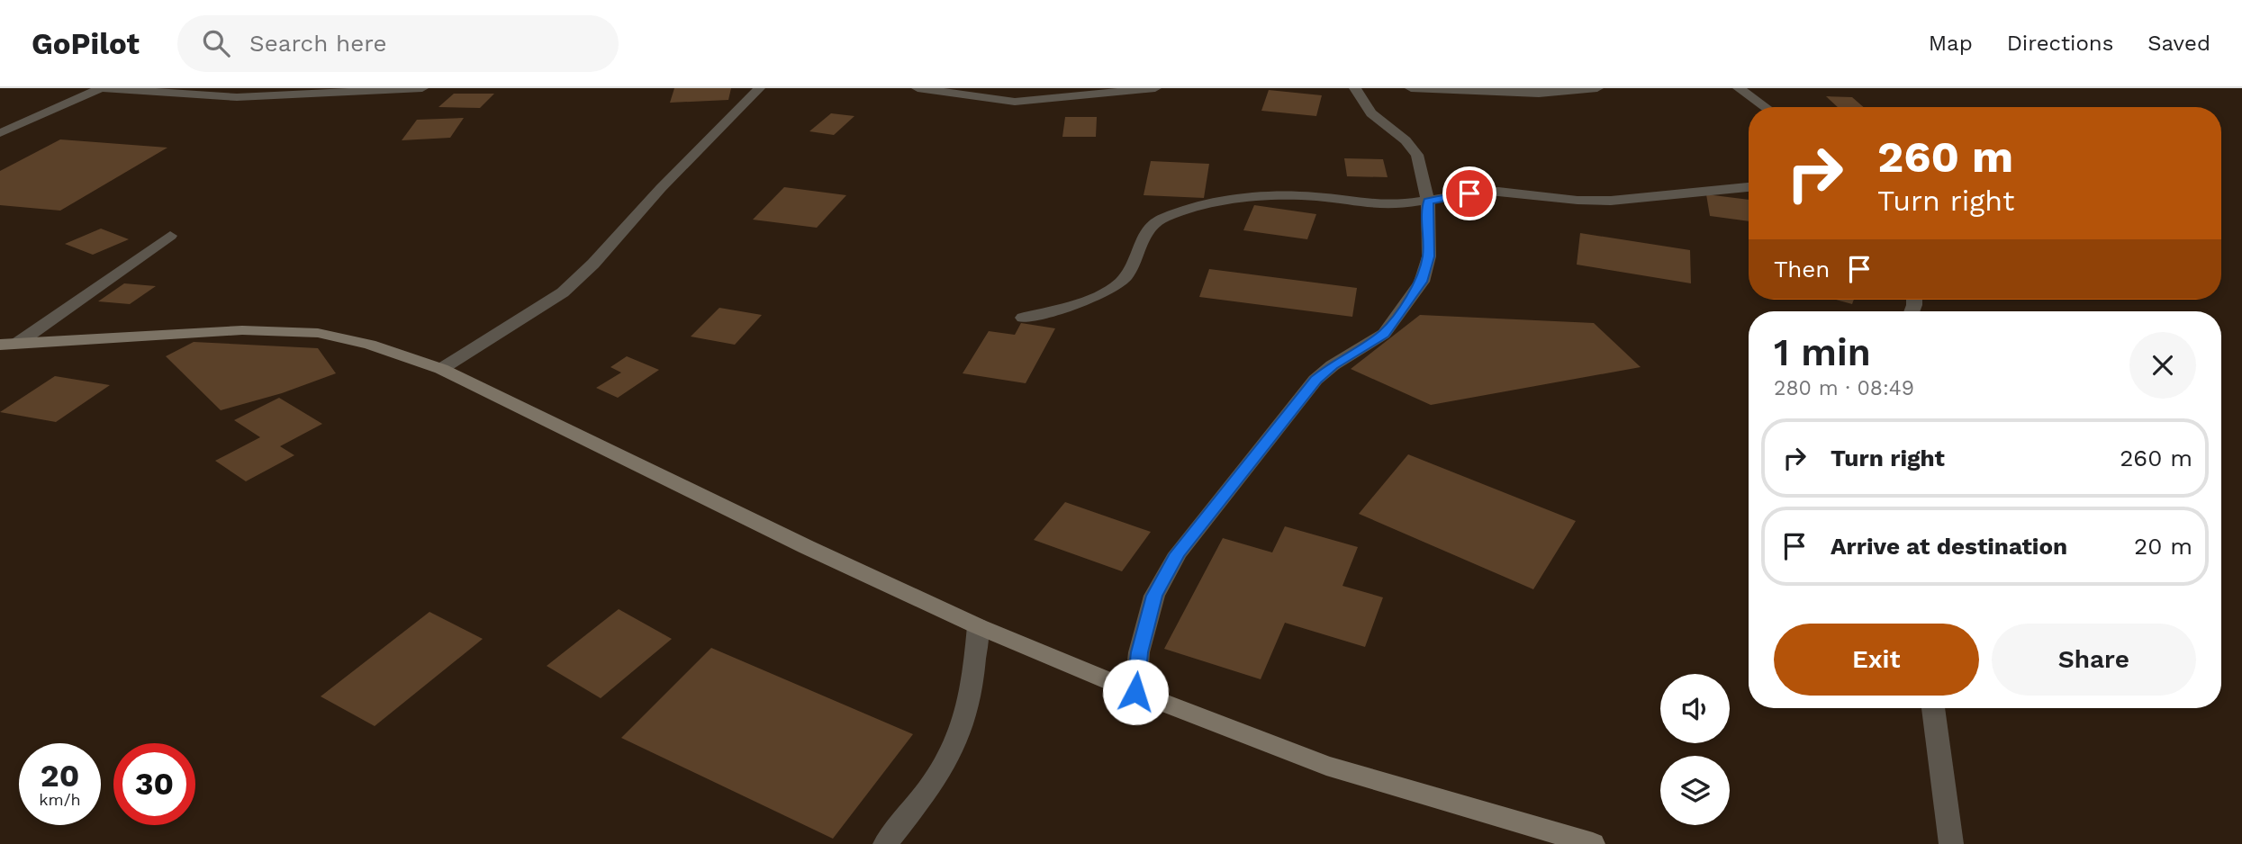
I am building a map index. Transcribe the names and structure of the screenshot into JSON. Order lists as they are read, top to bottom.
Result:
{
  "page": {
    "header": "GoPilot",
    "search": "Search here",
    "nav": ["Map", "Directions", "Saved"],
    "turn": ["260 m", "Turn right"],
    "then": "Then",
    "heading": ["1 min", "280 m · 08:49"],
    "list": [
      {
        "name": "Turn right",
        "value": "260 m"
      },
      {
        "name": "Arrive at destination",
        "value": "20 m"
      }
    ],
    "buttons": ["Exit", "Share"],
    "speed": "20 km/h",
    "limit": "30"
  }
}
